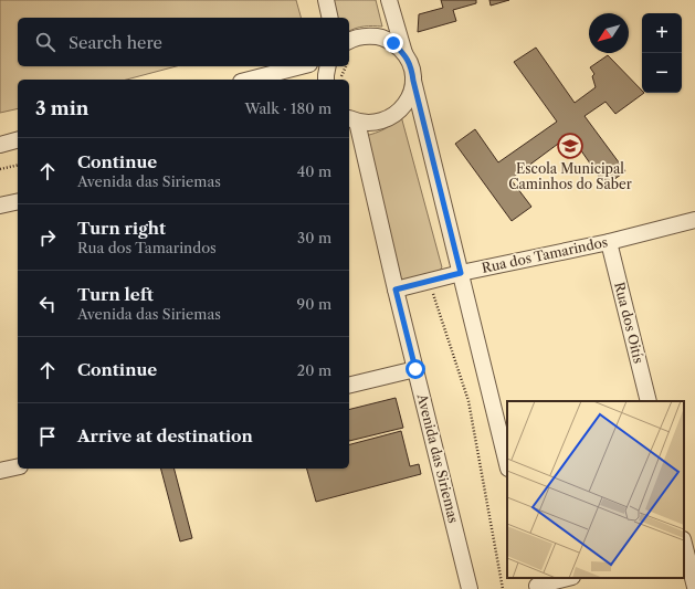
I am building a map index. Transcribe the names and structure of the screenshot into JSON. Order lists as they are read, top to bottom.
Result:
{
  "streets": {
    "street": ["Rua dos Tamarindos", "Rua dos Oitís", "Avenida das Siriemas"]
  },
  "crossings": [
    ["Rua dos Tamarindos", "Rua dos Oitís"],
    ["Rua dos Tamarindos", "Avenida das Siriemas"]
  ],
  "places": {
    "school or university": ["Escola Municipal Caminhos do Saber"]
  },
  "north": "bottom left",
  "page": {
    "map_buttons": ["+", "−"],
    "search": "Search here",
    "heading": ["3 min", "Walk · 180 m"],
    "list": [
      ["Continue", "Avenida das Siriemas", "40 m"],
      ["Turn right", "Rua dos Tamarindos", "30 m"],
      ["Turn left", "Avenida das Siriemas", "90 m"],
      ["Continue", "20 m"],
      "Arrive at destination"
    ]
  }
}
